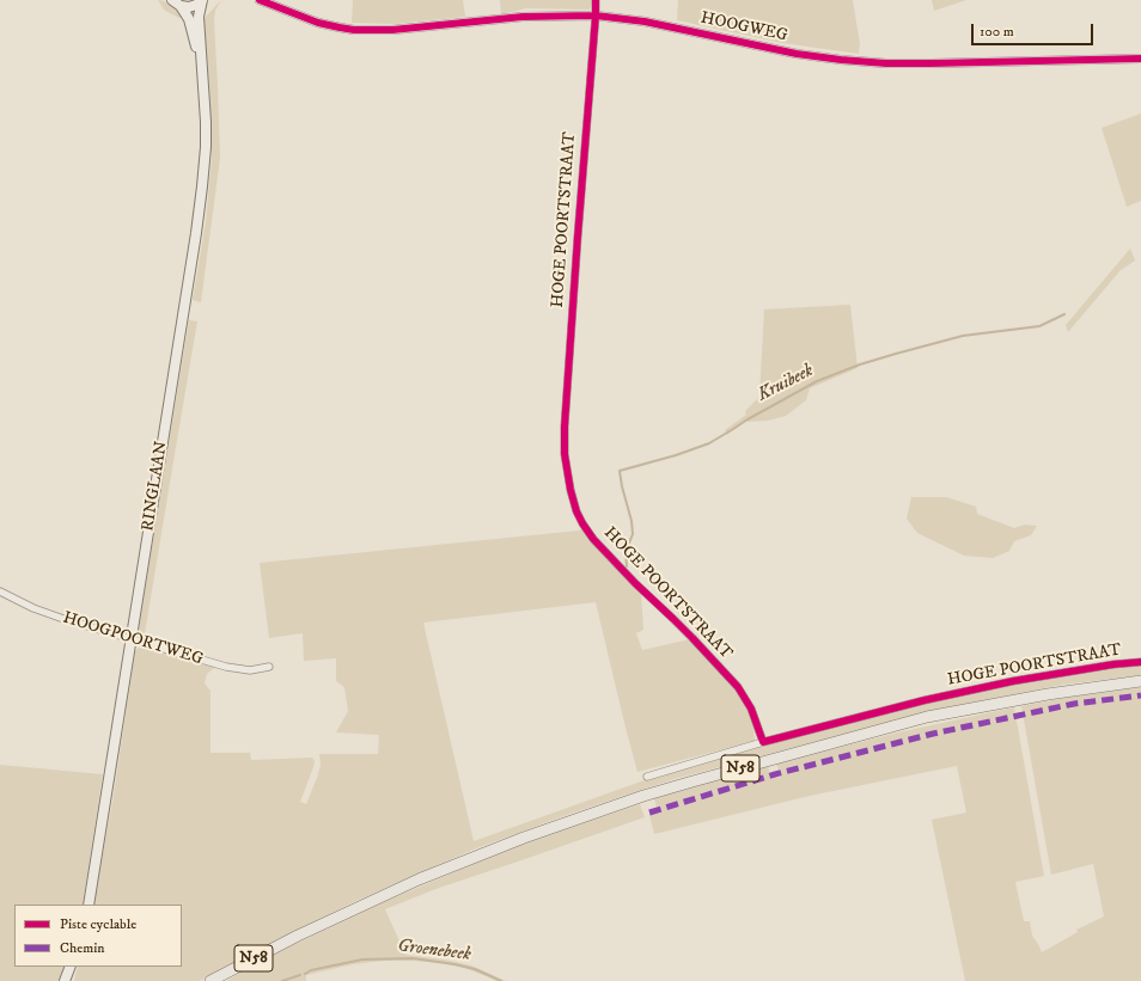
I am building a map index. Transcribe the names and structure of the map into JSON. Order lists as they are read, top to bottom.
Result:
{
  "streets": {
    "main road": ["RINGLAAN", "N58"],
    "street": ["HOOGWEG", "HOGE POORTSTRAAT", "HOOGPOORTWEG"]
  },
  "crossings": [
    ["HOOGWEG", "HOGE POORTSTRAAT"],
    ["RINGLAAN", "HOOGPOORTWEG"]
  ],
  "water": ["Kruibeek", "Groenebeek"],
  "legend": ["Piste cyclable", "Chemin"],
  "scale_bar": "100 m"
}
